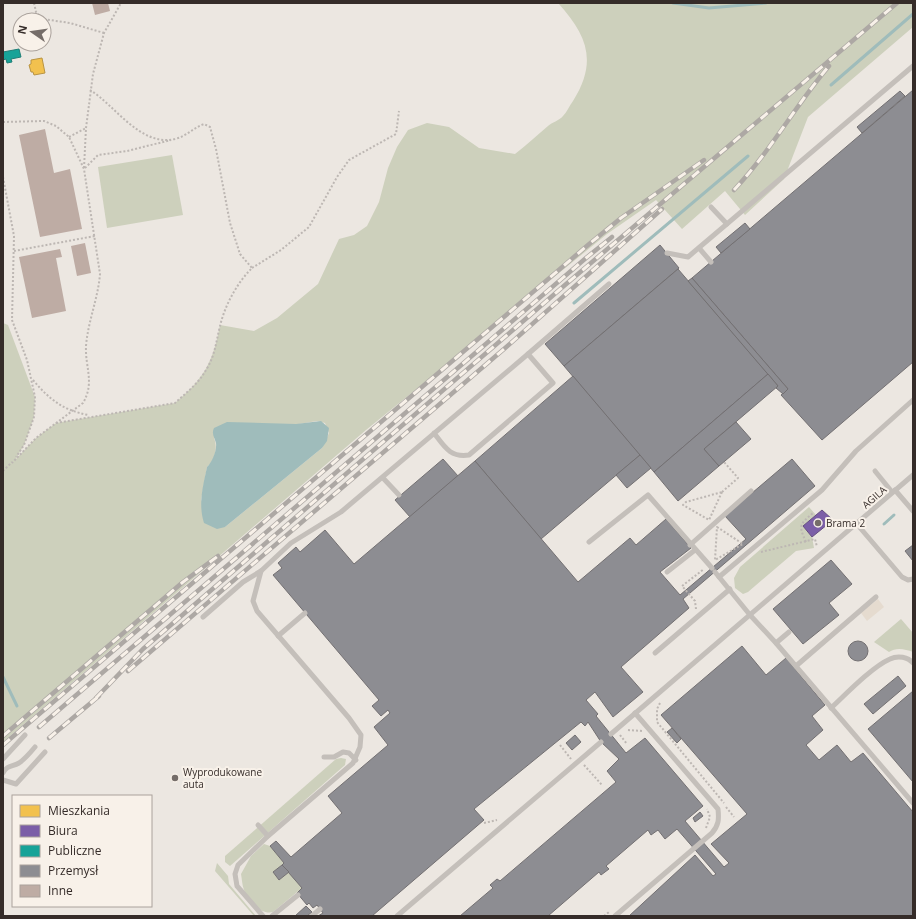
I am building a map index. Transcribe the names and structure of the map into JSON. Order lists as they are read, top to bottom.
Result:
{
  "streets": {
    "lane": ["AGILA"]
  },
  "places": ["Brama 2", "Wyprodukowane auta"],
  "legend": [
    "Mieszkania",
    "Biura",
    "Publiczne",
    "Przemysł",
    "Inne"
  ],
  "north": "left"
}
